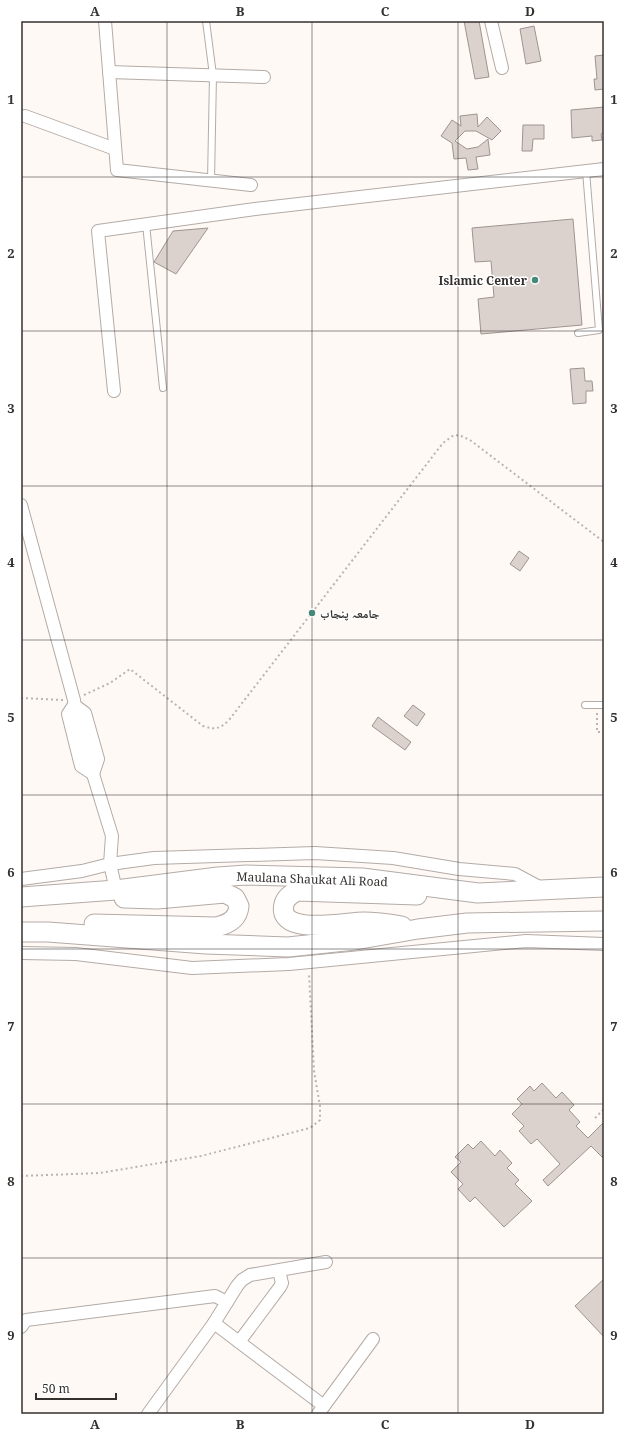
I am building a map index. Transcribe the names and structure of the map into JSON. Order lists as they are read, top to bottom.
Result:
{
  "streets": {
    "main road": ["Maulana Shaukat Ali Road"]
  },
  "places": ["Islamic Center", "جامعہ پنجاب"],
  "scale_bar": "50 m",
  "grid": {
    "columns": [
      "A",
      "B",
      "C",
      "D"
    ],
    "rows": [
      "1",
      "2",
      "3",
      "4",
      "5",
      "6",
      "7",
      "8",
      "9"
    ]
  }
}
